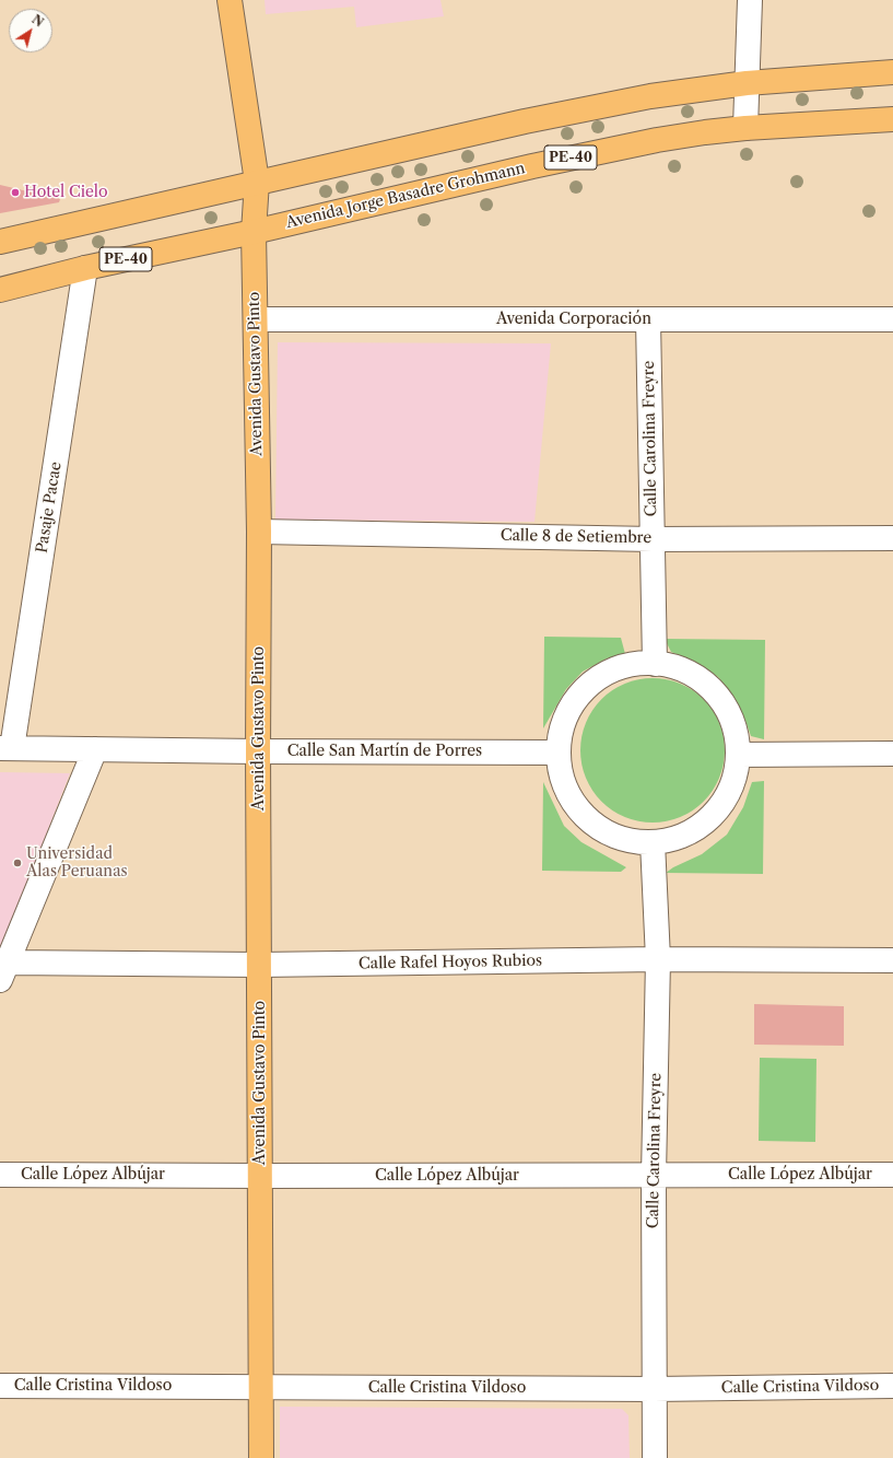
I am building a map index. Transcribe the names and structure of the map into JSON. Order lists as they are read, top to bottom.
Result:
{
  "streets": {
    "main road": ["PE-40", "Avenida Jorge Basadre Grohmann", "Avenida Gustavo Pinto"],
    "street": [
      "Avenida Corporación",
      "Calle Carolina Freyre",
      "Pasaje Pacae",
      "Calle 8 de Setiembre",
      "Calle San Martín de Porres",
      "Calle Rafel Hoyos Rubios",
      "Calle López Albújar",
      "Calle Cristina Vildoso"
    ]
  },
  "crossings": [
    ["Avenida Jorge Basadre Grohmann", "Avenida Gustavo Pinto"],
    ["Avenida Jorge Basadre Grohmann", "Pasaje Pacae"],
    ["Avenida Corporación", "Avenida Gustavo Pinto"],
    ["Avenida Corporación", "Calle Carolina Freyre"],
    ["Avenida Gustavo Pinto", "Calle 8 de Setiembre"],
    ["Avenida Gustavo Pinto", "Calle San Martín de Porres"],
    ["Avenida Gustavo Pinto", "Calle Rafel Hoyos Rubios"],
    ["Avenida Gustavo Pinto", "Calle López Albújar"],
    ["Avenida Gustavo Pinto", "Calle Cristina Vildoso"],
    ["Calle Carolina Freyre", "Calle 8 de Setiembre"],
    ["Calle Carolina Freyre", "Calle Rafel Hoyos Rubios"],
    ["Calle Carolina Freyre", "Calle López Albújar"],
    ["Calle Carolina Freyre", "Calle Cristina Vildoso"],
    ["Pasaje Pacae", "Calle San Martín de Porres"]
  ],
  "places": ["Hotel Cielo", "Universidad Alas Peruanas"],
  "north": "top right"
}
